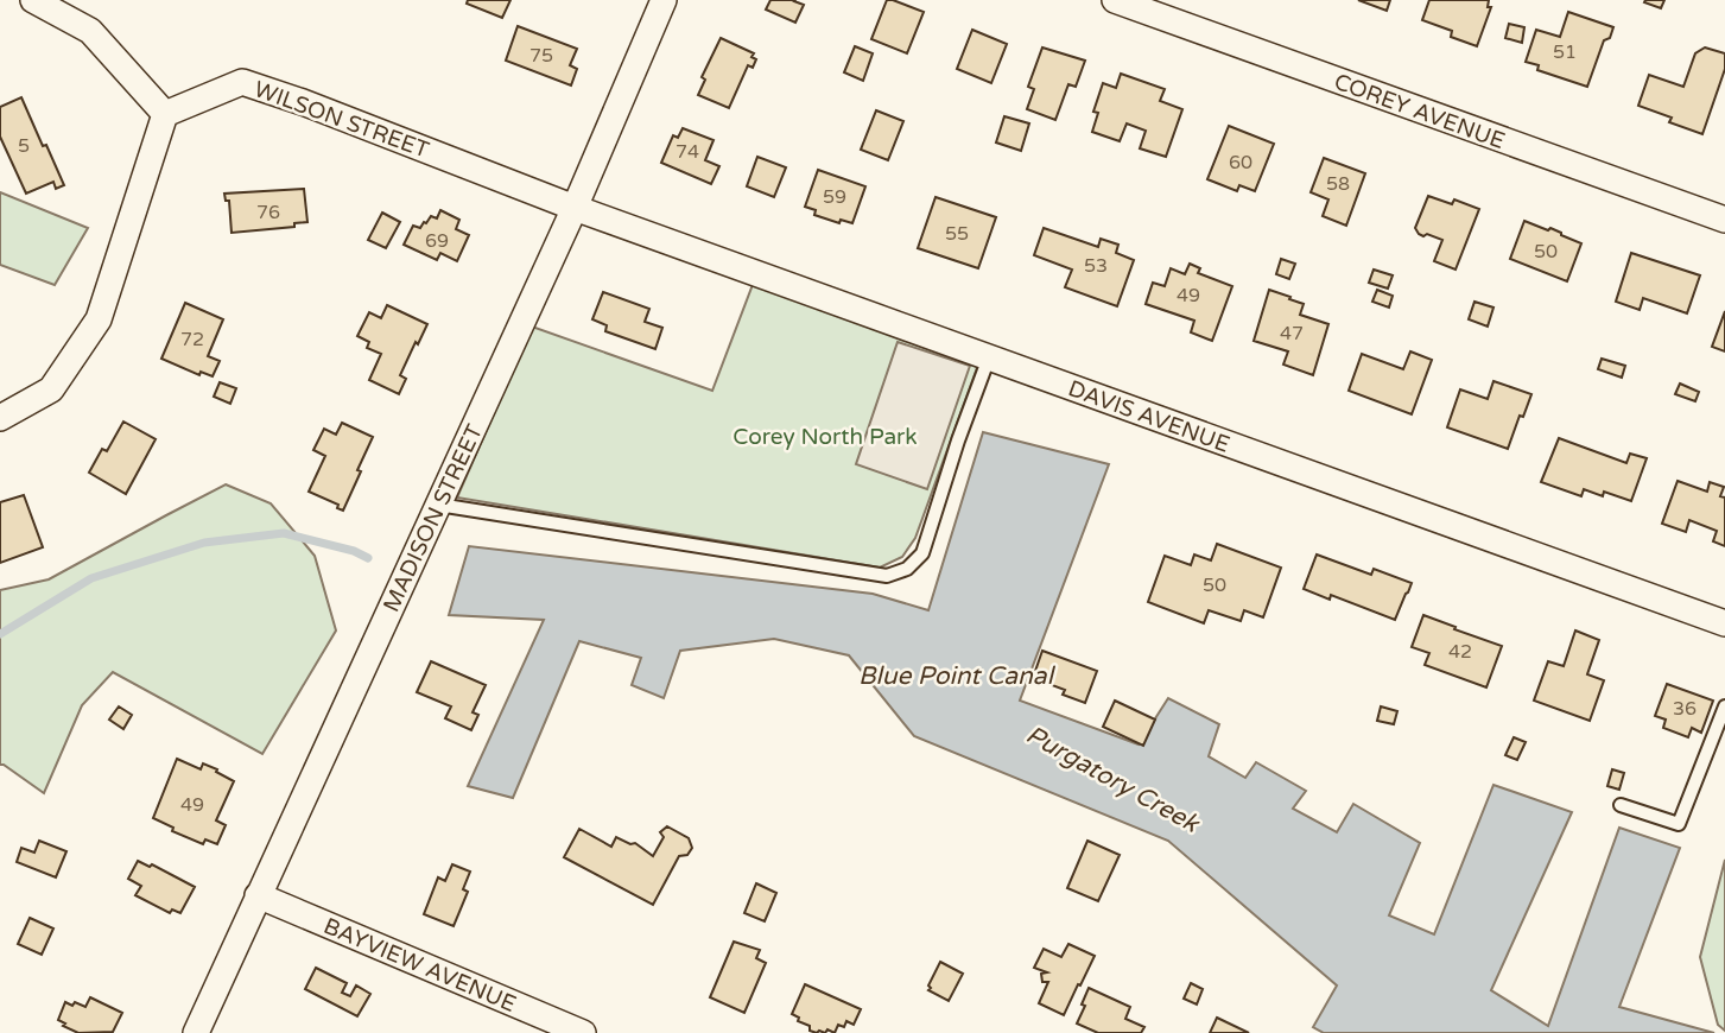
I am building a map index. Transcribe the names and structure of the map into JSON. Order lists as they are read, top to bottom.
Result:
{
  "streets": {
    "street": [
      "COREY AVENUE",
      "WILSON STREET",
      "DAVIS AVENUE",
      "MADISON STREET",
      "BAYVIEW AVENUE"
    ]
  },
  "crossings": [
    ["WILSON STREET", "DAVIS AVENUE"],
    ["WILSON STREET", "MADISON STREET"],
    ["DAVIS AVENUE", "MADISON STREET"],
    ["MADISON STREET", "BAYVIEW AVENUE"]
  ],
  "water": ["Blue Point Canal", "Purgatory Creek"],
  "parks": ["Corey North Park"],
  "house_numbers": [
    "51",
    "75",
    "5",
    "74",
    "60",
    "58",
    "59",
    "76",
    "55",
    "69",
    "50",
    "53",
    "49",
    "47",
    "72",
    "50",
    "42",
    "36",
    "49"
  ]
}
